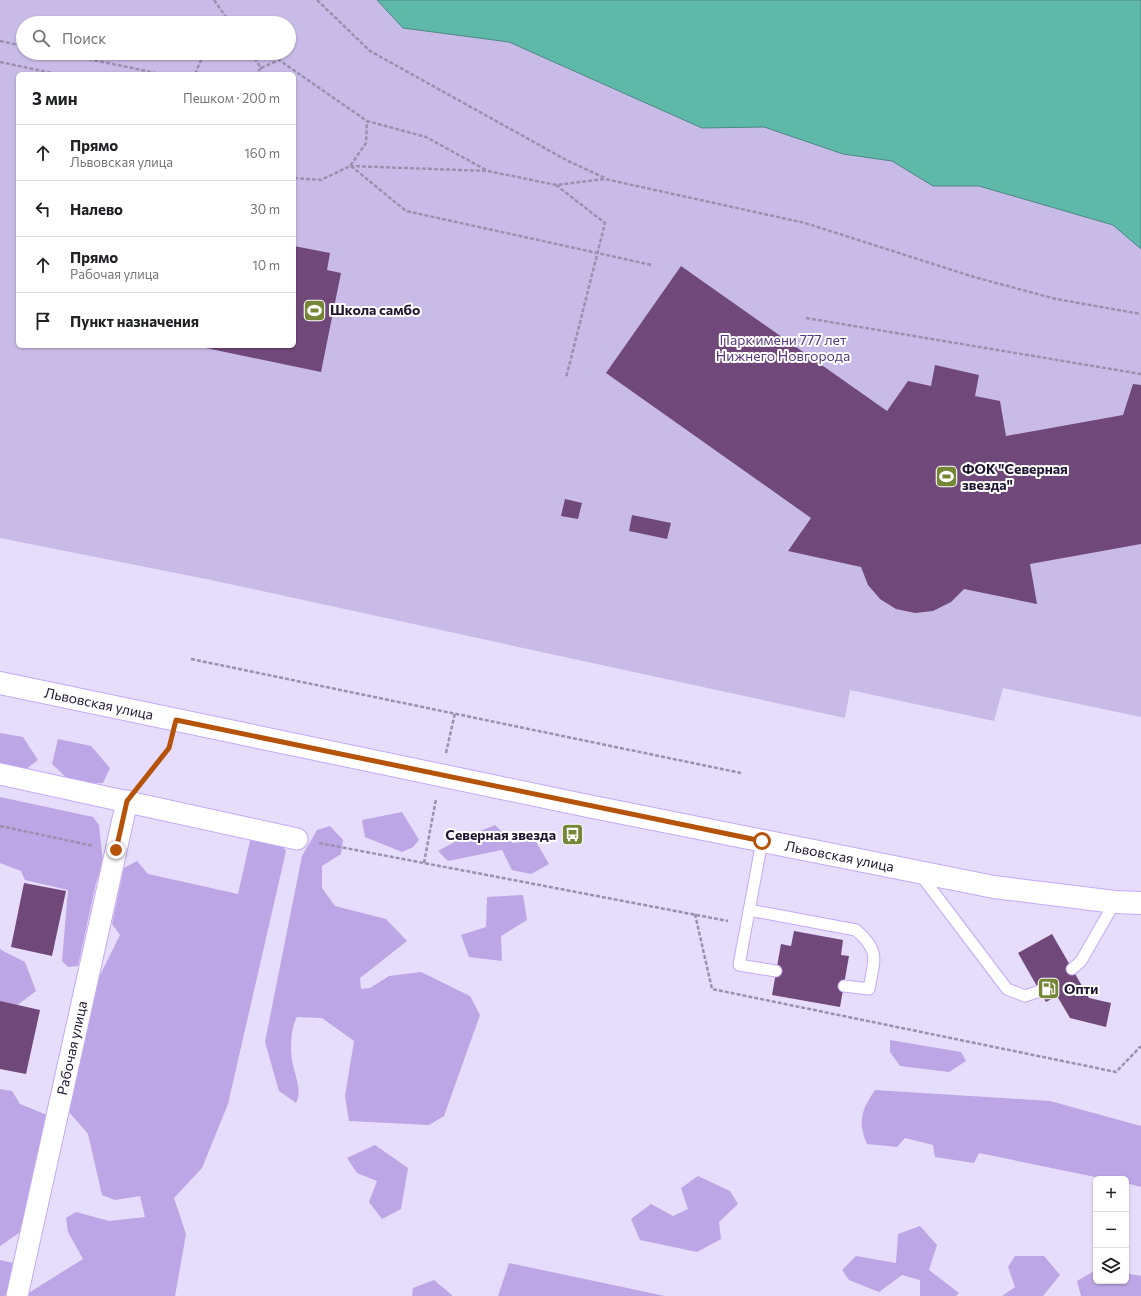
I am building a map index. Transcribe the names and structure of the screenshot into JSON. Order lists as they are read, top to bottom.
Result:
{
  "streets": {
    "main road": ["Львовская улица"],
    "street": ["Рабочая улица"]
  },
  "parks": ["Парк имени 777 лет Нижнего Новгорода"],
  "places": {
    "sports": ["Школа самбо", "ФОК \"Северная звезда\""],
    "bus stop": ["Северная звезда"],
    "fuel station": ["Опти"]
  },
  "page": {
    "search": "Поиск",
    "heading": ["3 мин", "Пешком · 200 m"],
    "list": [
      ["Прямо", "Львовская улица", "160 m"],
      ["Налево", "30 m"],
      ["Прямо", "Рабочая улица", "10 m"],
      "Пункт назначения"
    ],
    "map_buttons": ["+", "−"]
  }
}
